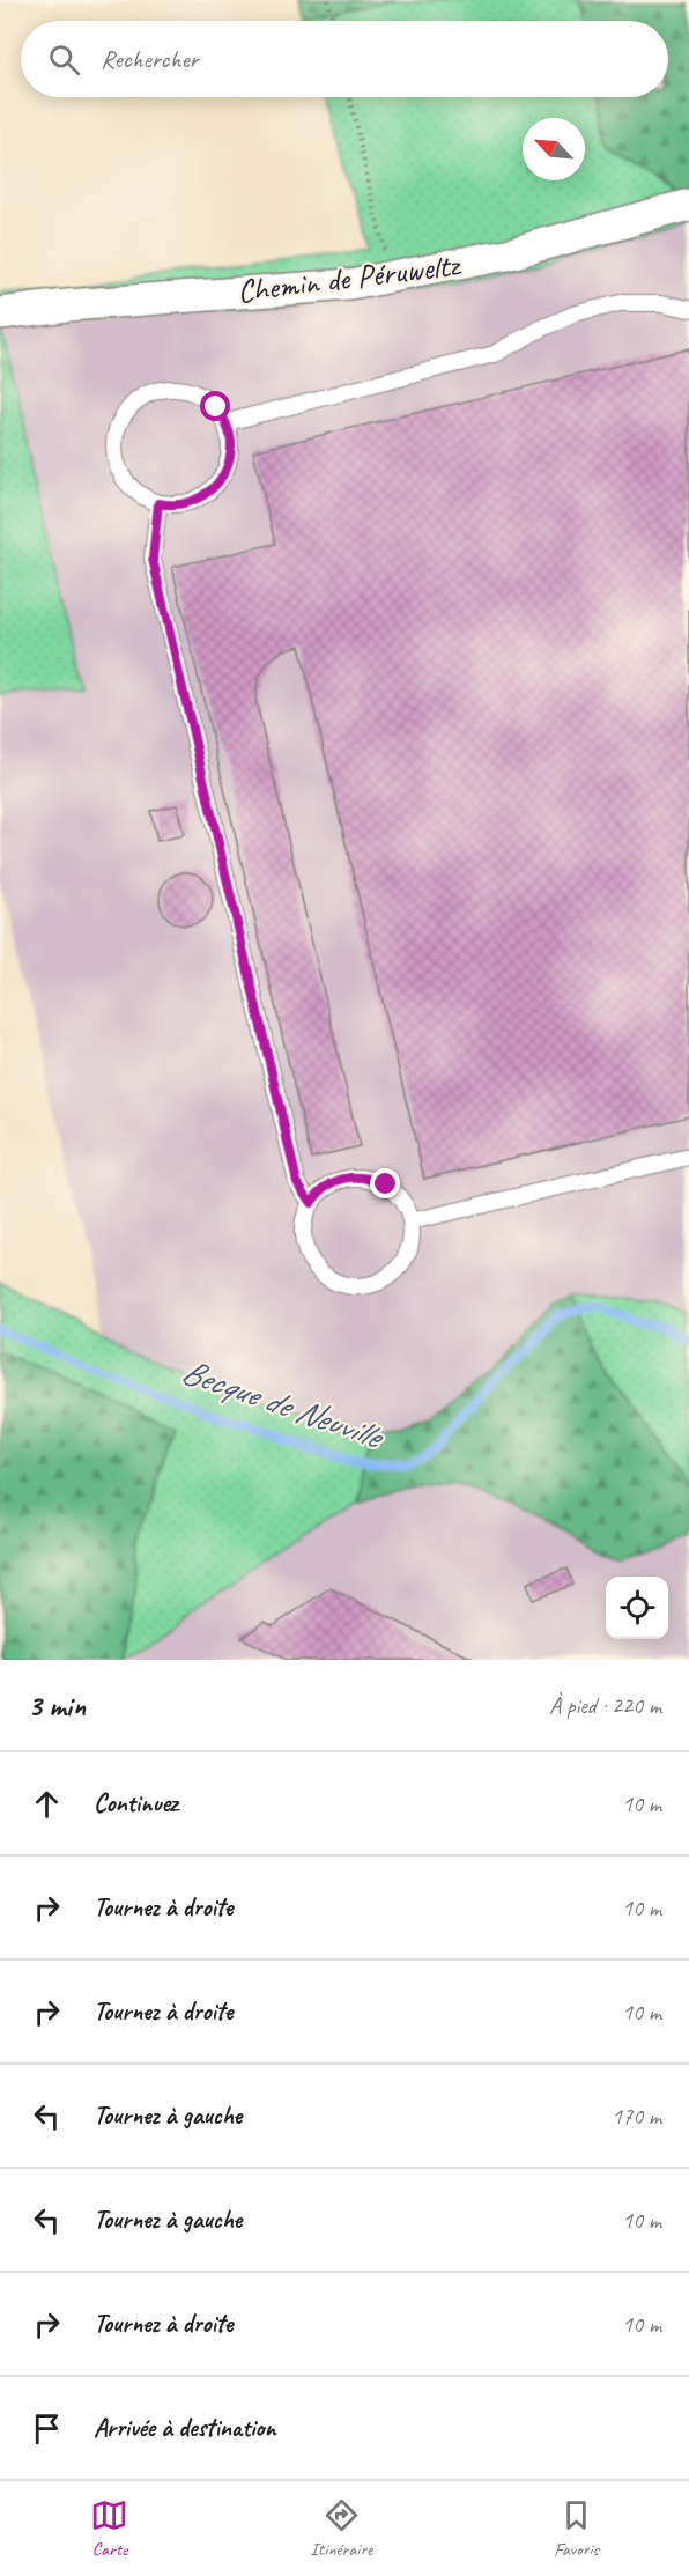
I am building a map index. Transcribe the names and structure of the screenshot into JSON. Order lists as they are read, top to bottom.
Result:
{
  "streets": {
    "street": ["Chemin de Péruweltz"]
  },
  "water": ["Becque de Neuville"],
  "north": "top left",
  "page": {
    "search": "Rechercher",
    "heading": ["3 min", "À pied · 220 m"],
    "list": [
      ["Continuez", "10 m"],
      ["Tournez à droite", "10 m"],
      ["Tournez à droite", "10 m"],
      ["Tournez à gauche", "170 m"],
      ["Tournez à gauche", "10 m"],
      ["Tournez à droite", "10 m"],
      "Arrivée à destination"
    ],
    "nav": ["Carte", "Itinéraire", "Favoris"]
  }
}
